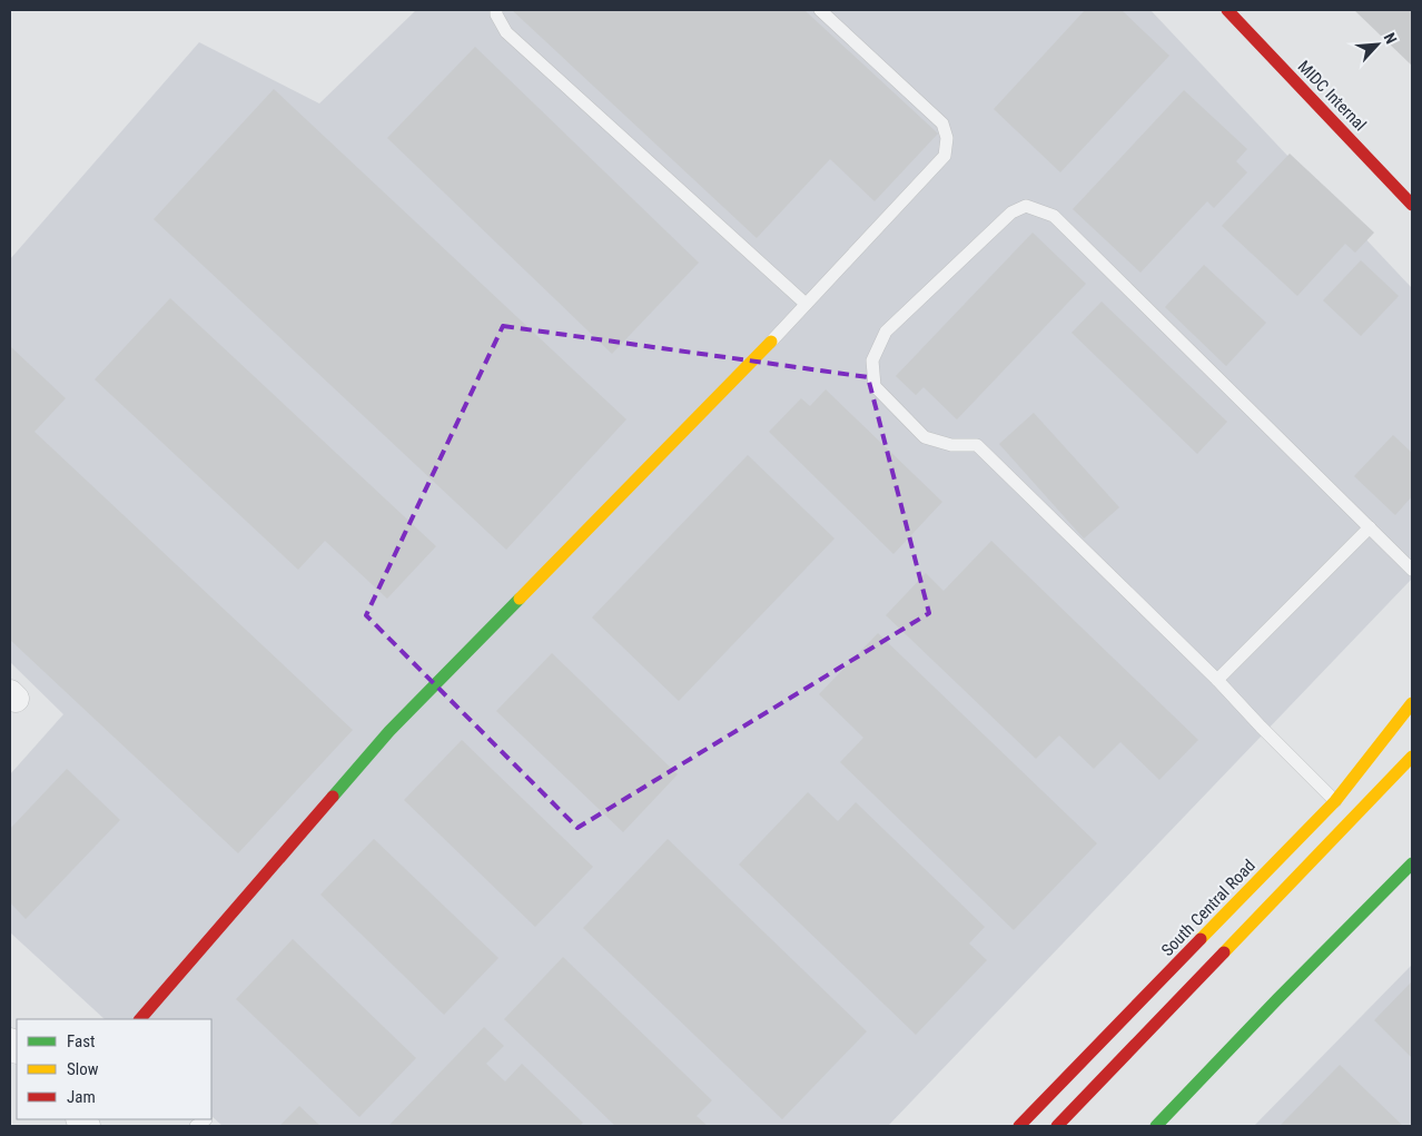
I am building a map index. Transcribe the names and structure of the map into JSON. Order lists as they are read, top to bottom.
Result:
{
  "streets": {
    "street": ["MIDC Internal", "South Central Road"]
  },
  "legend": ["Fast", "Slow", "Jam"],
  "north": "top right"
}
